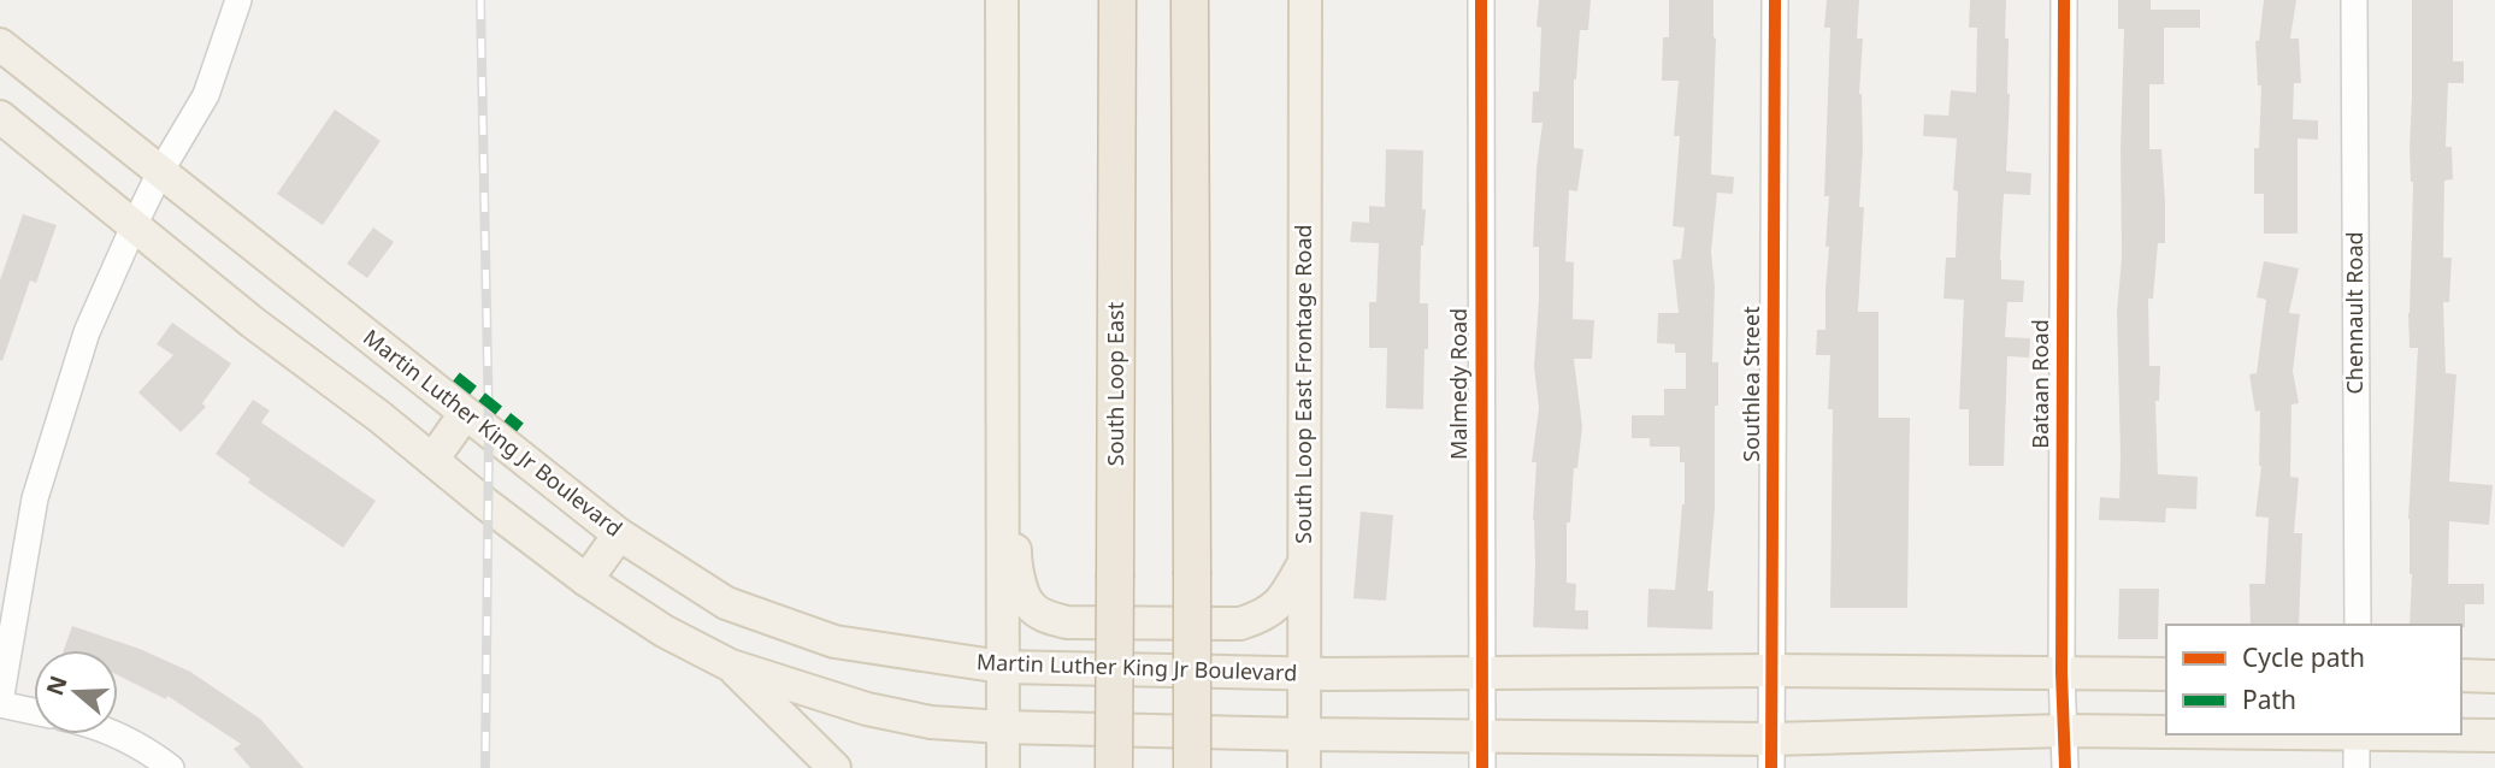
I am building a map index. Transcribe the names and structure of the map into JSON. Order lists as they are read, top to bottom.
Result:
{
  "streets": {
    "highway": ["South Loop East"],
    "main road": ["South Loop East Frontage Road", "Martin Luther King Jr Boulevard"],
    "street": [
      "Chennault Road",
      "Malmedy Road",
      "Southlea Street",
      "Bataan Road"
    ]
  },
  "crossings": [
    ["South Loop East Frontage Road", "Martin Luther King Jr Boulevard"],
    ["Malmedy Road", "Martin Luther King Jr Boulevard"],
    ["Southlea Street", "Martin Luther King Jr Boulevard"],
    ["Bataan Road", "Martin Luther King Jr Boulevard"]
  ],
  "legend": ["Cycle path", "Path"],
  "north": "left"
}
